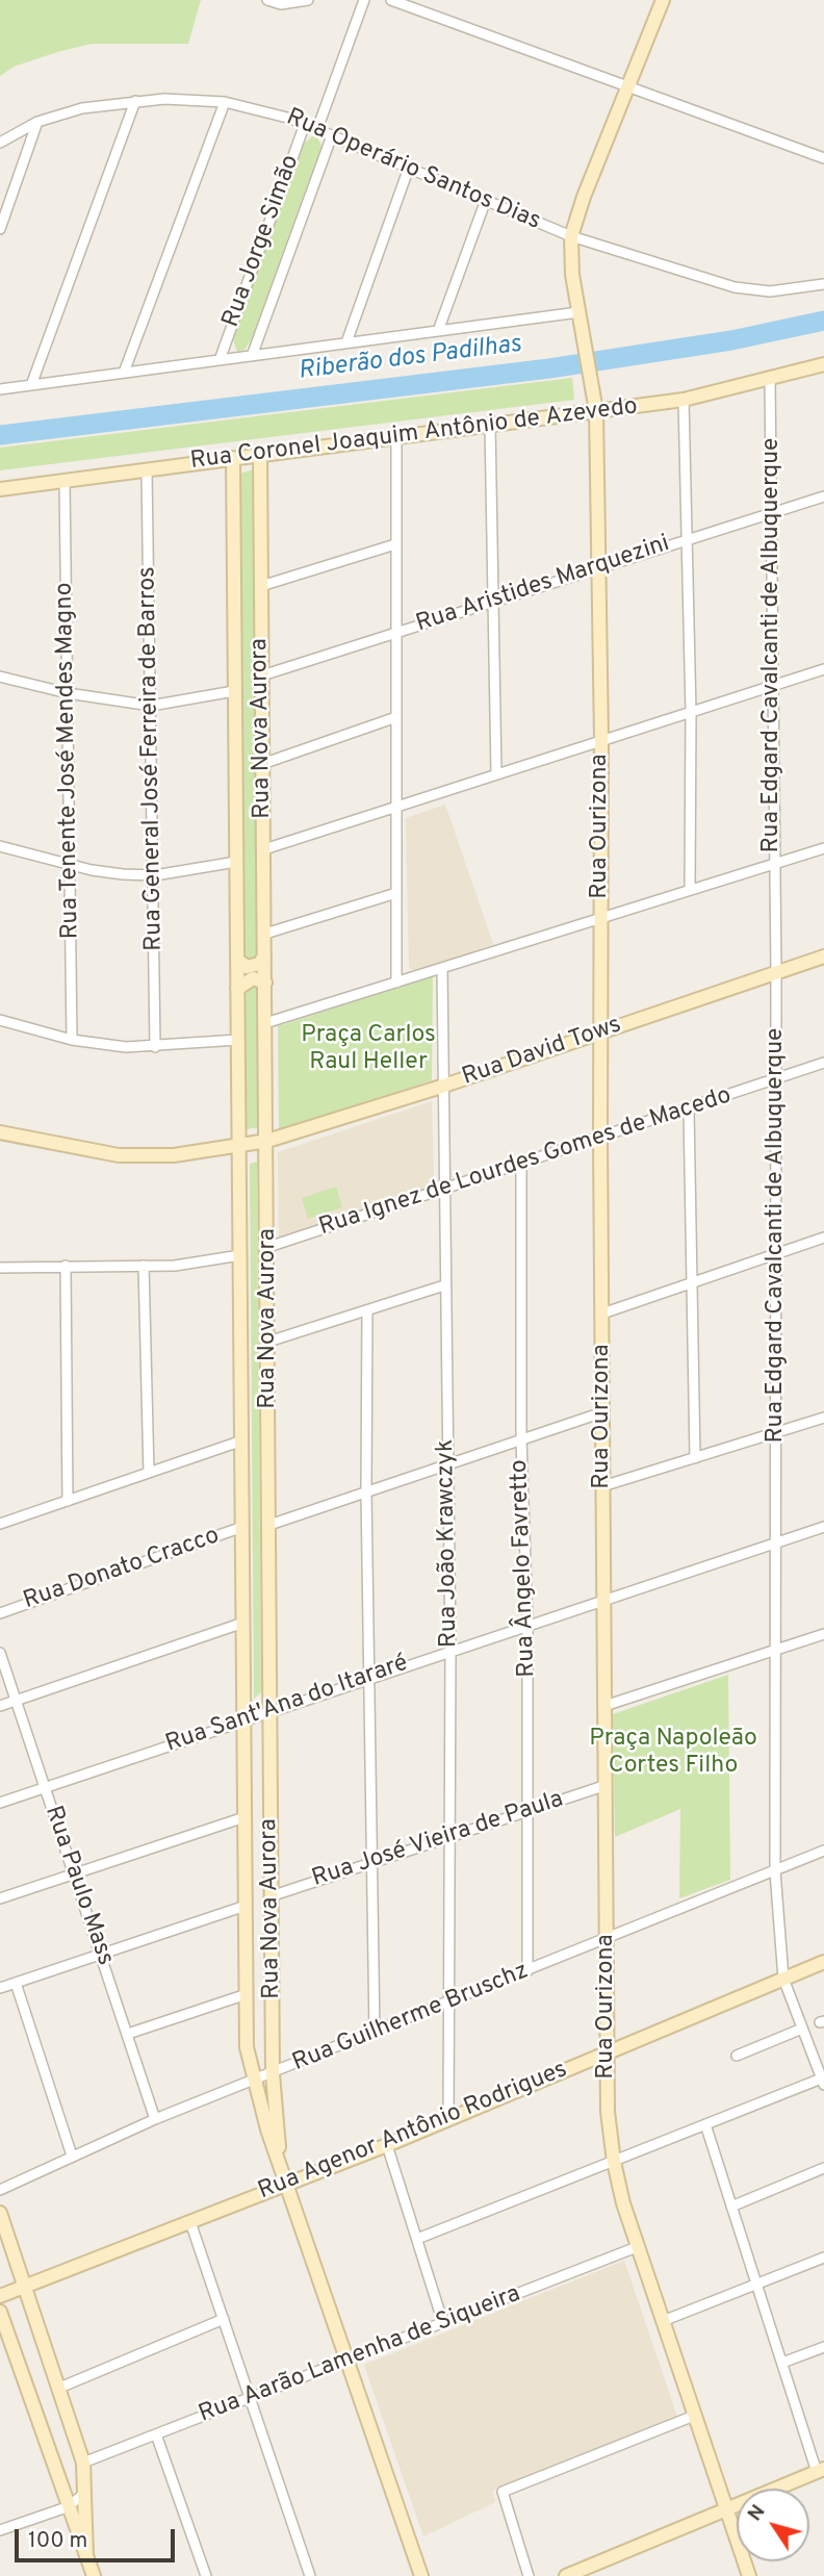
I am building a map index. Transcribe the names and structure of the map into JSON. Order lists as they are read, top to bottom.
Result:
{
  "streets": {
    "main road": [
      "Rua Coronel Joaquim Antônio de Azevedo",
      "Rua Nova Aurora",
      "Rua Ourizona",
      "Rua David Tows",
      "Rua Agenor Antônio Rodrigues"
    ],
    "street": [
      "Rua Operário Santos Dias",
      "Rua Jorge Simão",
      "Rua Aristides Marquezini",
      "Rua Edgard Cavalcanti de Albuquerque",
      "Rua General José Ferreira de Barros",
      "Rua Tenente José Mendes Magno",
      "Rua Ignez de Lourdes Gomes de Macedo",
      "Rua João Krawczyk",
      "Rua Ângelo Favretto",
      "Rua Donato Cracco",
      "Rua Sant'Ana do Itararé",
      "Rua José Vieira de Paula",
      "Rua Paulo Mass",
      "Rua Guilherme Bruschz",
      "Rua Aarão Lamenha de Siqueira"
    ]
  },
  "crossings": [
    ["Rua Operário Santos Dias", "Rua Jorge Simão"],
    ["Rua Operário Santos Dias", "Rua Ourizona"],
    ["Rua Coronel Joaquim Antônio de Azevedo", "Rua Edgard Cavalcanti de Albuquerque"],
    ["Rua Coronel Joaquim Antônio de Azevedo", "Rua Nova Aurora"],
    ["Rua Coronel Joaquim Antônio de Azevedo", "Rua General José Ferreira de Barros"],
    ["Rua Coronel Joaquim Antônio de Azevedo", "Rua Tenente José Mendes Magno"],
    ["Rua Coronel Joaquim Antônio de Azevedo", "Rua Ourizona"],
    ["Rua Aristides Marquezini", "Rua Edgard Cavalcanti de Albuquerque"],
    ["Rua Aristides Marquezini", "Rua Nova Aurora"],
    ["Rua Aristides Marquezini", "Rua Ourizona"],
    ["Rua Edgard Cavalcanti de Albuquerque", "Rua David Tows"],
    ["Rua Edgard Cavalcanti de Albuquerque", "Rua Ignez de Lourdes Gomes de Macedo"],
    ["Rua Edgard Cavalcanti de Albuquerque", "Rua Sant'Ana do Itararé"],
    ["Rua Edgard Cavalcanti de Albuquerque", "Rua Guilherme Bruschz"],
    ["Rua Edgard Cavalcanti de Albuquerque", "Rua Agenor Antônio Rodrigues"],
    ["Rua Nova Aurora", "Rua David Tows"],
    ["Rua Nova Aurora", "Rua Ignez de Lourdes Gomes de Macedo"],
    ["Rua Nova Aurora", "Rua Donato Cracco"],
    ["Rua Nova Aurora", "Rua Sant'Ana do Itararé"],
    ["Rua Nova Aurora", "Rua José Vieira de Paula"],
    ["Rua Nova Aurora", "Rua Paulo Mass"],
    ["Rua Nova Aurora", "Rua Guilherme Bruschz"],
    ["Rua Nova Aurora", "Rua Agenor Antônio Rodrigues"],
    ["Rua Nova Aurora", "Rua Aarão Lamenha de Siqueira"],
    ["Rua Ourizona", "Rua David Tows"],
    ["Rua Ourizona", "Rua Ignez de Lourdes Gomes de Macedo"],
    ["Rua Ourizona", "Rua Sant'Ana do Itararé"],
    ["Rua Ourizona", "Rua José Vieira de Paula"],
    ["Rua Ourizona", "Rua Guilherme Bruschz"],
    ["Rua Ourizona", "Rua Agenor Antônio Rodrigues"],
    ["Rua Ourizona", "Rua Aarão Lamenha de Siqueira"],
    ["Rua David Tows", "Rua João Krawczyk"],
    ["Rua Ignez de Lourdes Gomes de Macedo", "Rua João Krawczyk"],
    ["Rua Ignez de Lourdes Gomes de Macedo", "Rua Ângelo Favretto"],
    ["Rua João Krawczyk", "Rua Sant'Ana do Itararé"],
    ["Rua João Krawczyk", "Rua José Vieira de Paula"],
    ["Rua João Krawczyk", "Rua Guilherme Bruschz"],
    ["Rua João Krawczyk", "Rua Agenor Antônio Rodrigues"],
    ["Rua Ângelo Favretto", "Rua Sant'Ana do Itararé"],
    ["Rua Ângelo Favretto", "Rua José Vieira de Paula"],
    ["Rua Ângelo Favretto", "Rua Guilherme Bruschz"],
    ["Rua Sant'Ana do Itararé", "Rua Paulo Mass"],
    ["Rua Paulo Mass", "Rua Guilherme Bruschz"]
  ],
  "water": ["Riberão dos Padilhas"],
  "parks": ["Praça Carlos Raul Heller", "Praça Napoleão Cortes Filho"],
  "scale_bar": "100 m",
  "north": "top left"
}
